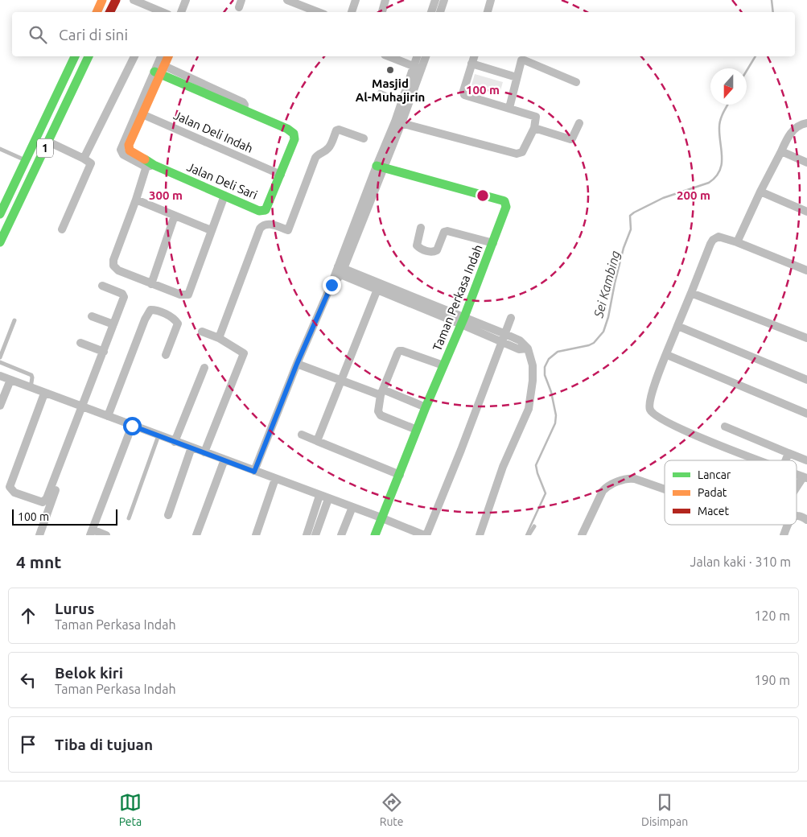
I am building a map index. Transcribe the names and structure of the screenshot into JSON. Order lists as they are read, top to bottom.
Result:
{
  "streets": {
    "main road": ["1", "Jalan Deli Sari", "Taman Perkasa Indah"],
    "street": ["Jalan Deli Indah"]
  },
  "crossings": [
    ["Jalan Deli Indah", "Jalan Deli Sari"]
  ],
  "water": ["Sei Kambing"],
  "places": ["Masjid Al-Muhajirin"],
  "legend": ["Lancar", "Padat", "Macet"],
  "scale_bar": "100 m",
  "north": "bottom",
  "page": {
    "search": "Cari di sini",
    "scale": "100 m",
    "heading": ["4 mnt", "Jalan kaki · 310 m"],
    "list": [
      ["Lurus", "Taman Perkasa Indah", "120 m"],
      ["Belok kiri", "Taman Perkasa Indah", "190 m"],
      "Tiba di tujuan"
    ],
    "nav": ["Peta", "Rute", "Disimpan"]
  },
  "rings": ["100 m", "200 m", "300 m"]
}
